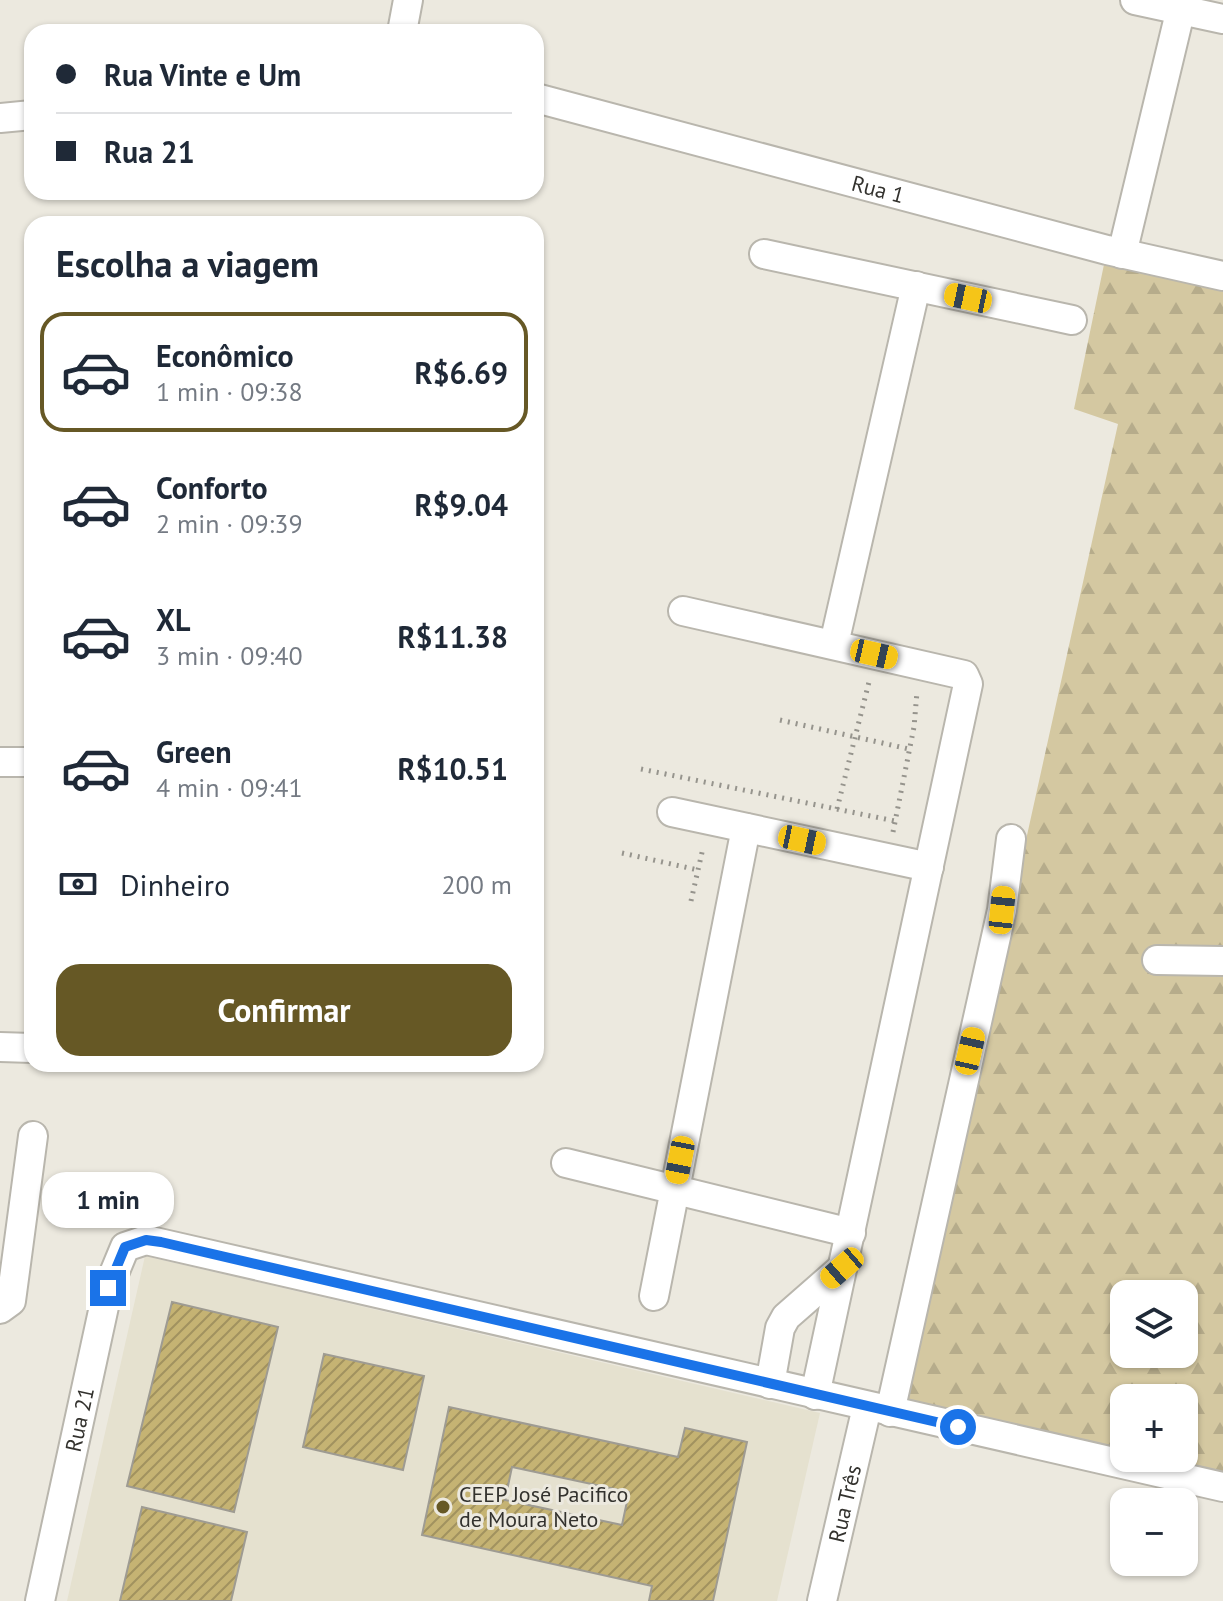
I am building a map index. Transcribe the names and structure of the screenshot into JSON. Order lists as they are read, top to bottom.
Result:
{
  "streets": {
    "street": ["Rua 1", "Rua 21", "Rua Três"]
  },
  "places": ["CEEP José Pacifico de Moura Neto"],
  "page": {
    "banner": ["Rua Vinte e Um", "Rua 21"],
    "heading": "Escolha a viagem",
    "list": [
      {
        "name": "Econômico",
        "note": "1 min · 09:38",
        "value": "R$6.69"
      },
      {
        "name": "Conforto",
        "note": "2 min · 09:39",
        "value": "R$9.04"
      },
      {
        "name": "XL",
        "note": "3 min · 09:40",
        "value": "R$11.38"
      },
      {
        "name": "Green",
        "note": "4 min · 09:41",
        "value": "R$10.51"
      }
    ],
    "pay": ["Dinheiro", "200 m"],
    "buttons": "Confirmar",
    "bubble": "1 min",
    "map_buttons": ["+", "−"]
  }
}
